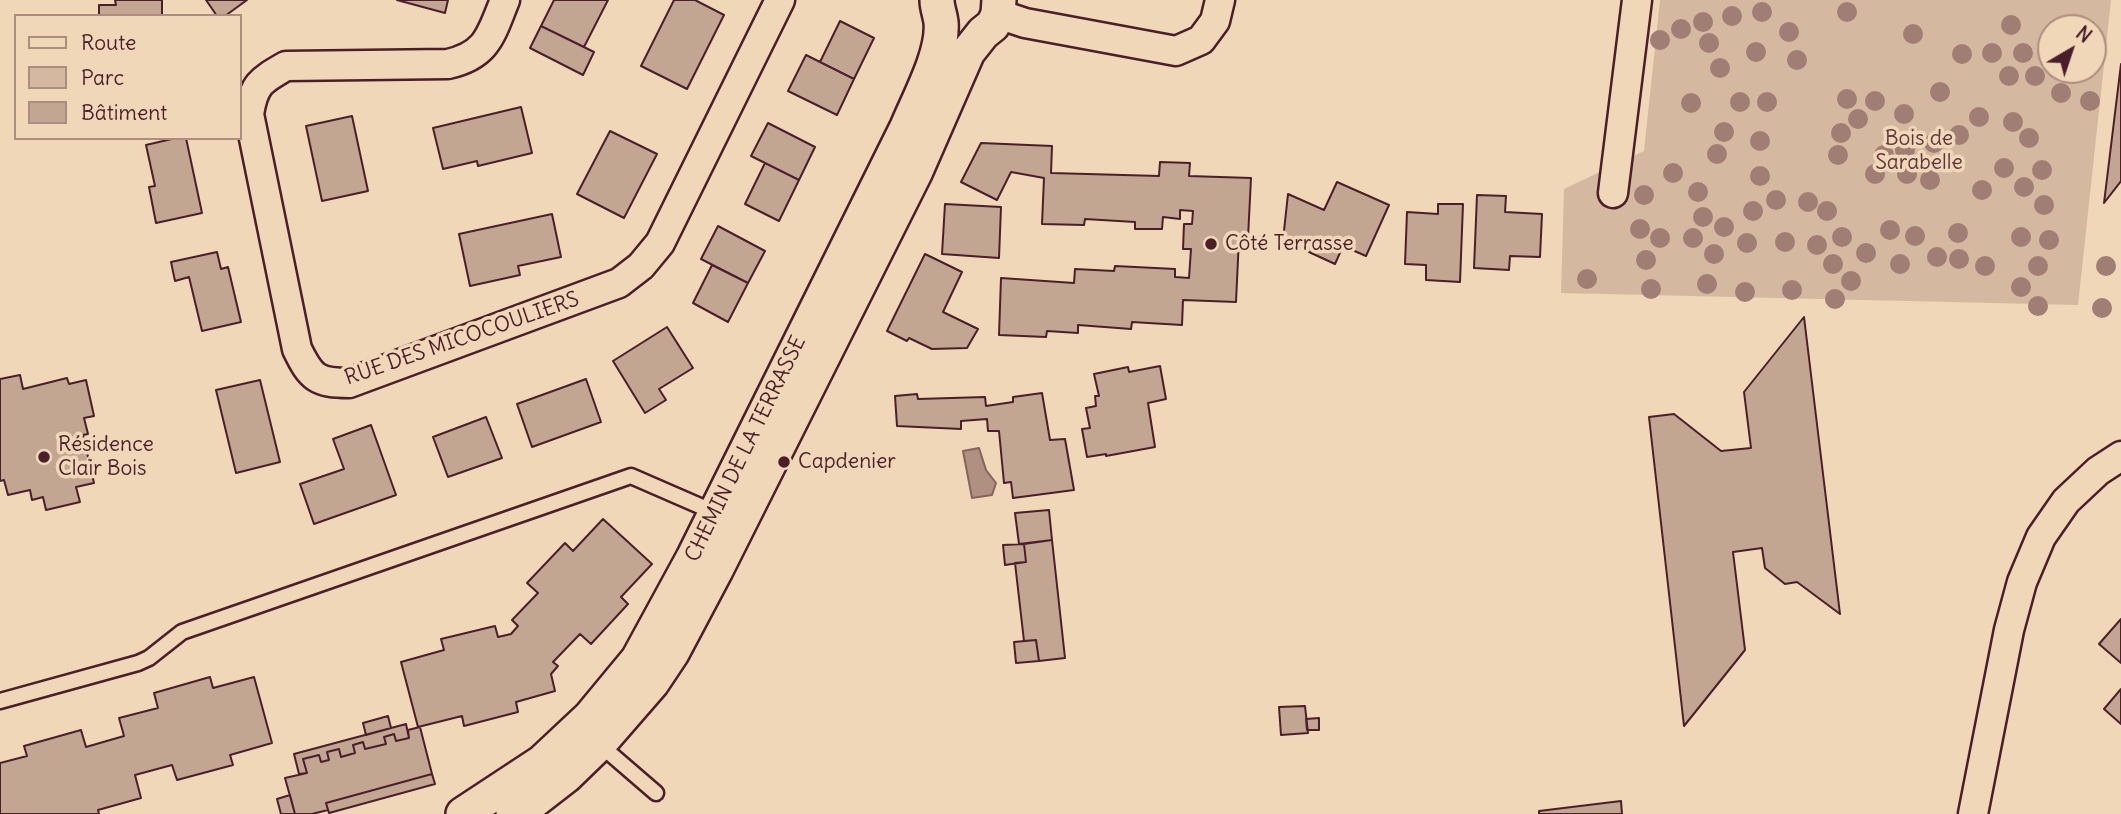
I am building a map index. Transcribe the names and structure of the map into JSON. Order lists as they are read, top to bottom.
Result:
{
  "streets": {
    "street": ["RUE DES MICOCOULIERS", "CHEMIN DE LA TERRASSE"]
  },
  "parks": ["Bois de Sarabelle"],
  "places": ["Côté Terrasse", "Résidence Clair Bois", "Capdenier"],
  "legend": ["Route", "Parc", "Bâtiment"],
  "north": "top right"
}
